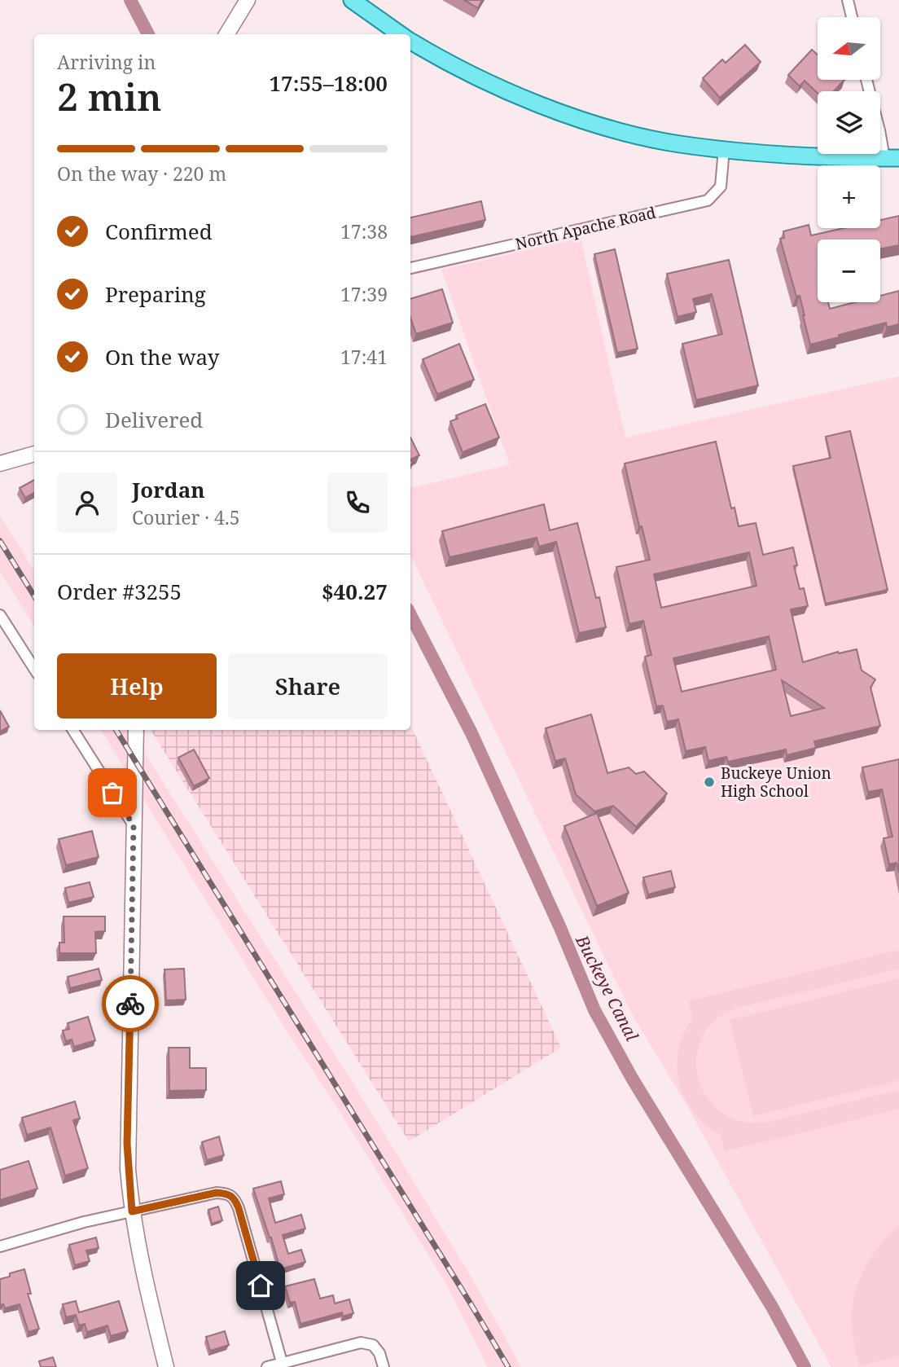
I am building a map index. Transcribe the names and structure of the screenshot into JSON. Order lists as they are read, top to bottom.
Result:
{
  "streets": {
    "street": ["North Apache Road"]
  },
  "water": ["Buckeye Canal"],
  "places": ["Buckeye Union High School"],
  "north": "left",
  "page": {
    "map_buttons": ["+", "−"],
    "heading": ["2 min", "Arriving in", "17:55–18:00"],
    "panel": [
      "Jordan",
      "Courier · 4.5",
      "Order #3255",
      "$40.27"
    ],
    "bar": "On the way · 220 m",
    "list": [
      ["Confirmed", "17:38"],
      ["Preparing", "17:39"],
      ["On the way", "17:41"],
      "Delivered"
    ],
    "buttons": ["Help", "Share"]
  }
}
